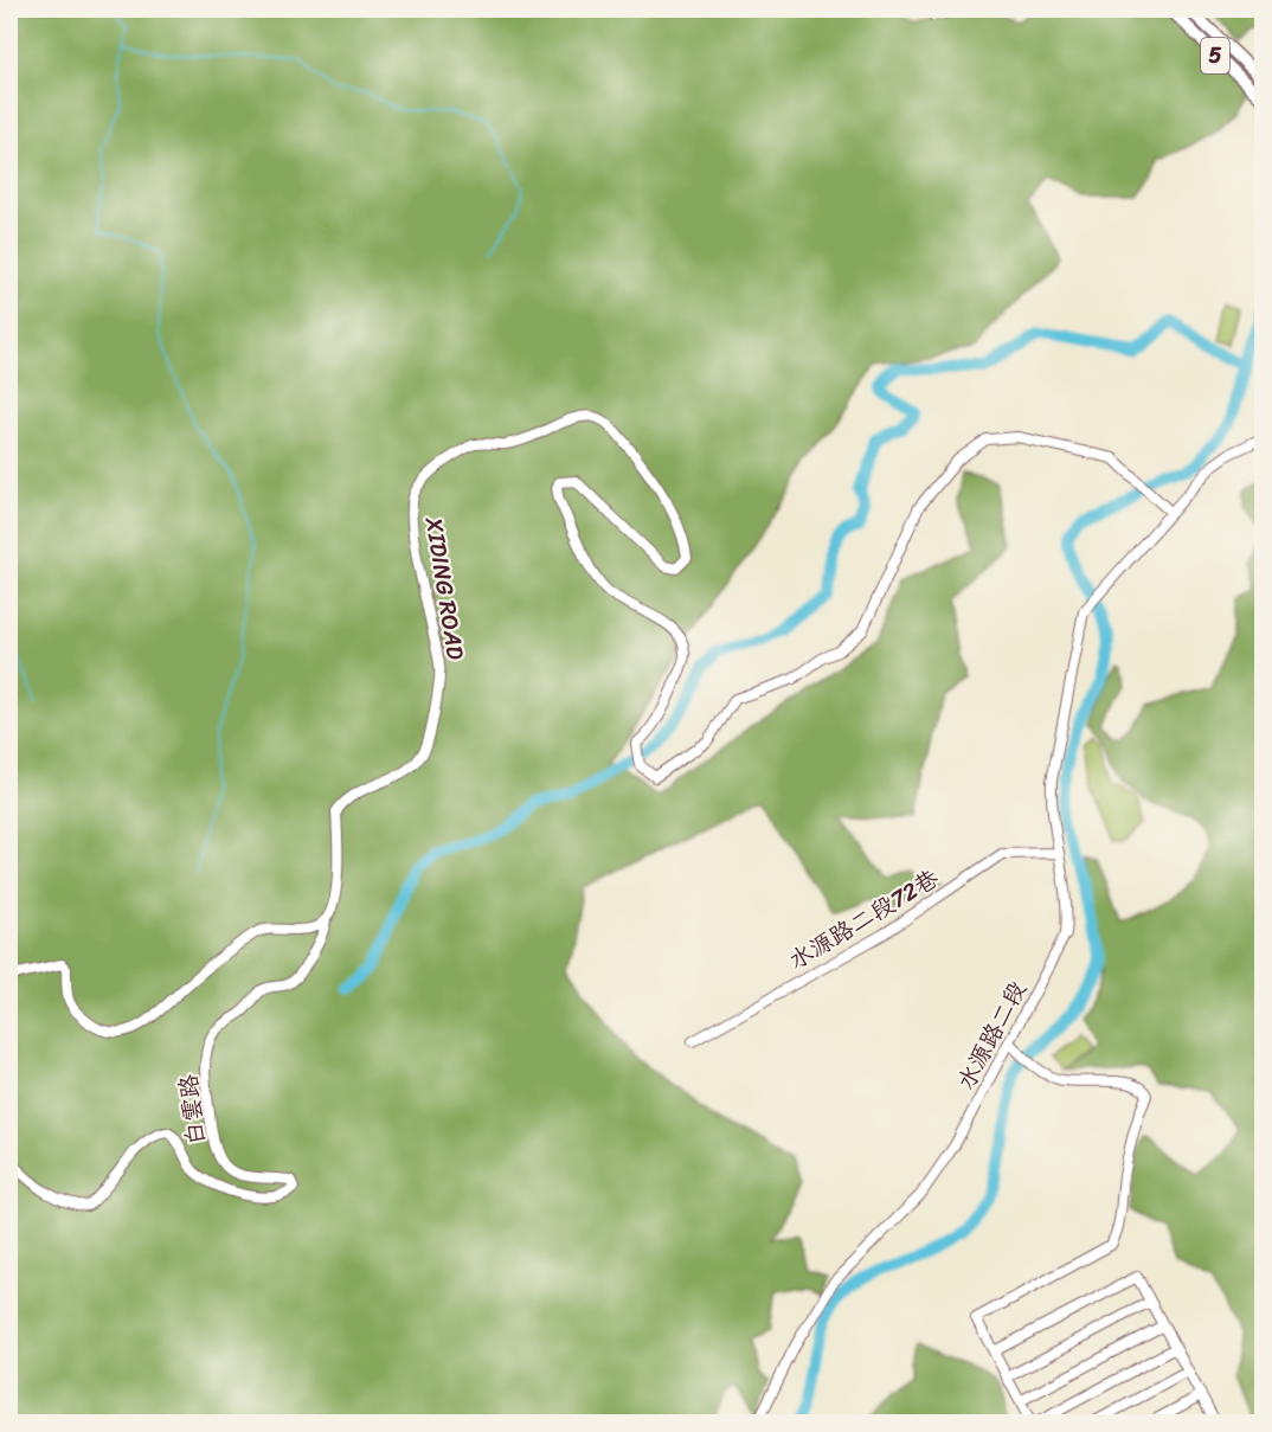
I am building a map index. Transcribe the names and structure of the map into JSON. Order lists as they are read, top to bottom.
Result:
{
  "streets": {
    "main road": ["5"],
    "street": [
      "XIDING ROAD",
      "水源路二段72巷",
      "水源路二段",
      "白雲路"
    ]
  },
  "crossings": [
    ["XIDING ROAD", "水源路二段"],
    ["XIDING ROAD", "白雲路"],
    ["水源路二段72巷", "水源路二段"]
  ]
}
